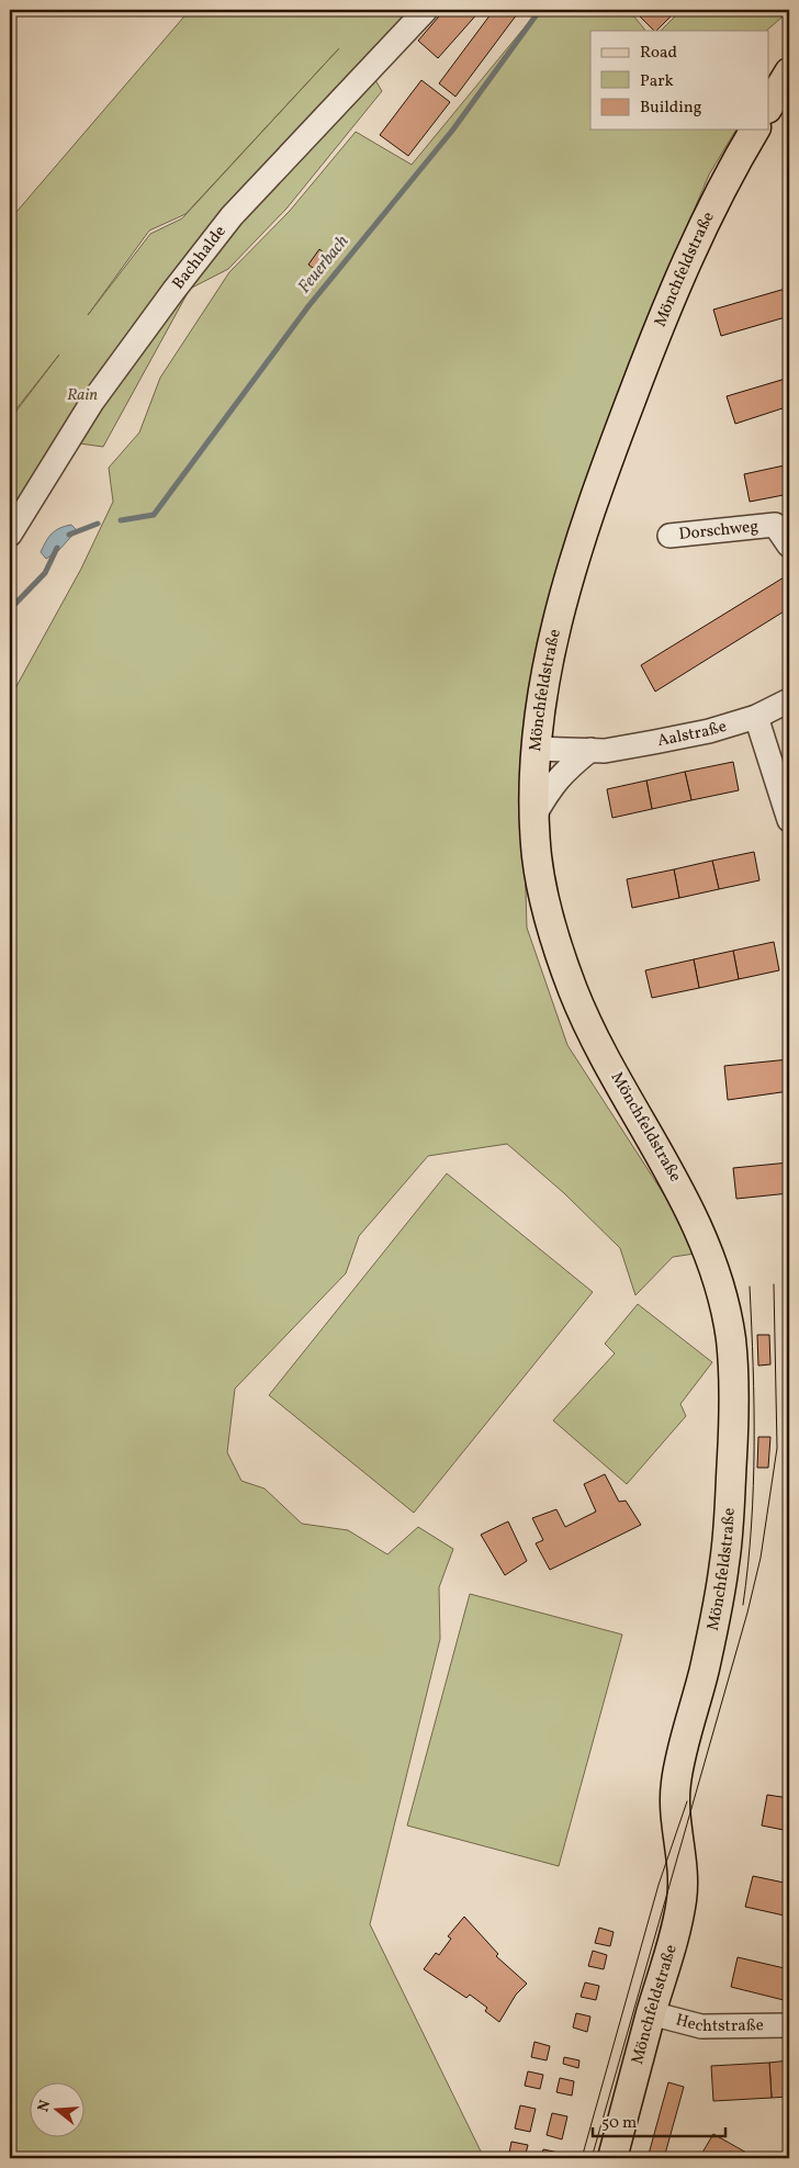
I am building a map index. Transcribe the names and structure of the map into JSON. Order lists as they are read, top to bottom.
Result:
{
  "streets": {
    "main road": ["Mönchfeldstraße"],
    "street": [
      "Bachhalde",
      "Dorschweg",
      "Aalstraße",
      "Hechtstraße"
    ]
  },
  "crossings": [
    ["Mönchfeldstraße", "Aalstraße"],
    ["Mönchfeldstraße", "Hechtstraße"]
  ],
  "water": ["Feuerbach"],
  "parks": ["Rain"],
  "legend": ["Road", "Park", "Building"],
  "scale_bar": "50 m",
  "north": "left"
}
